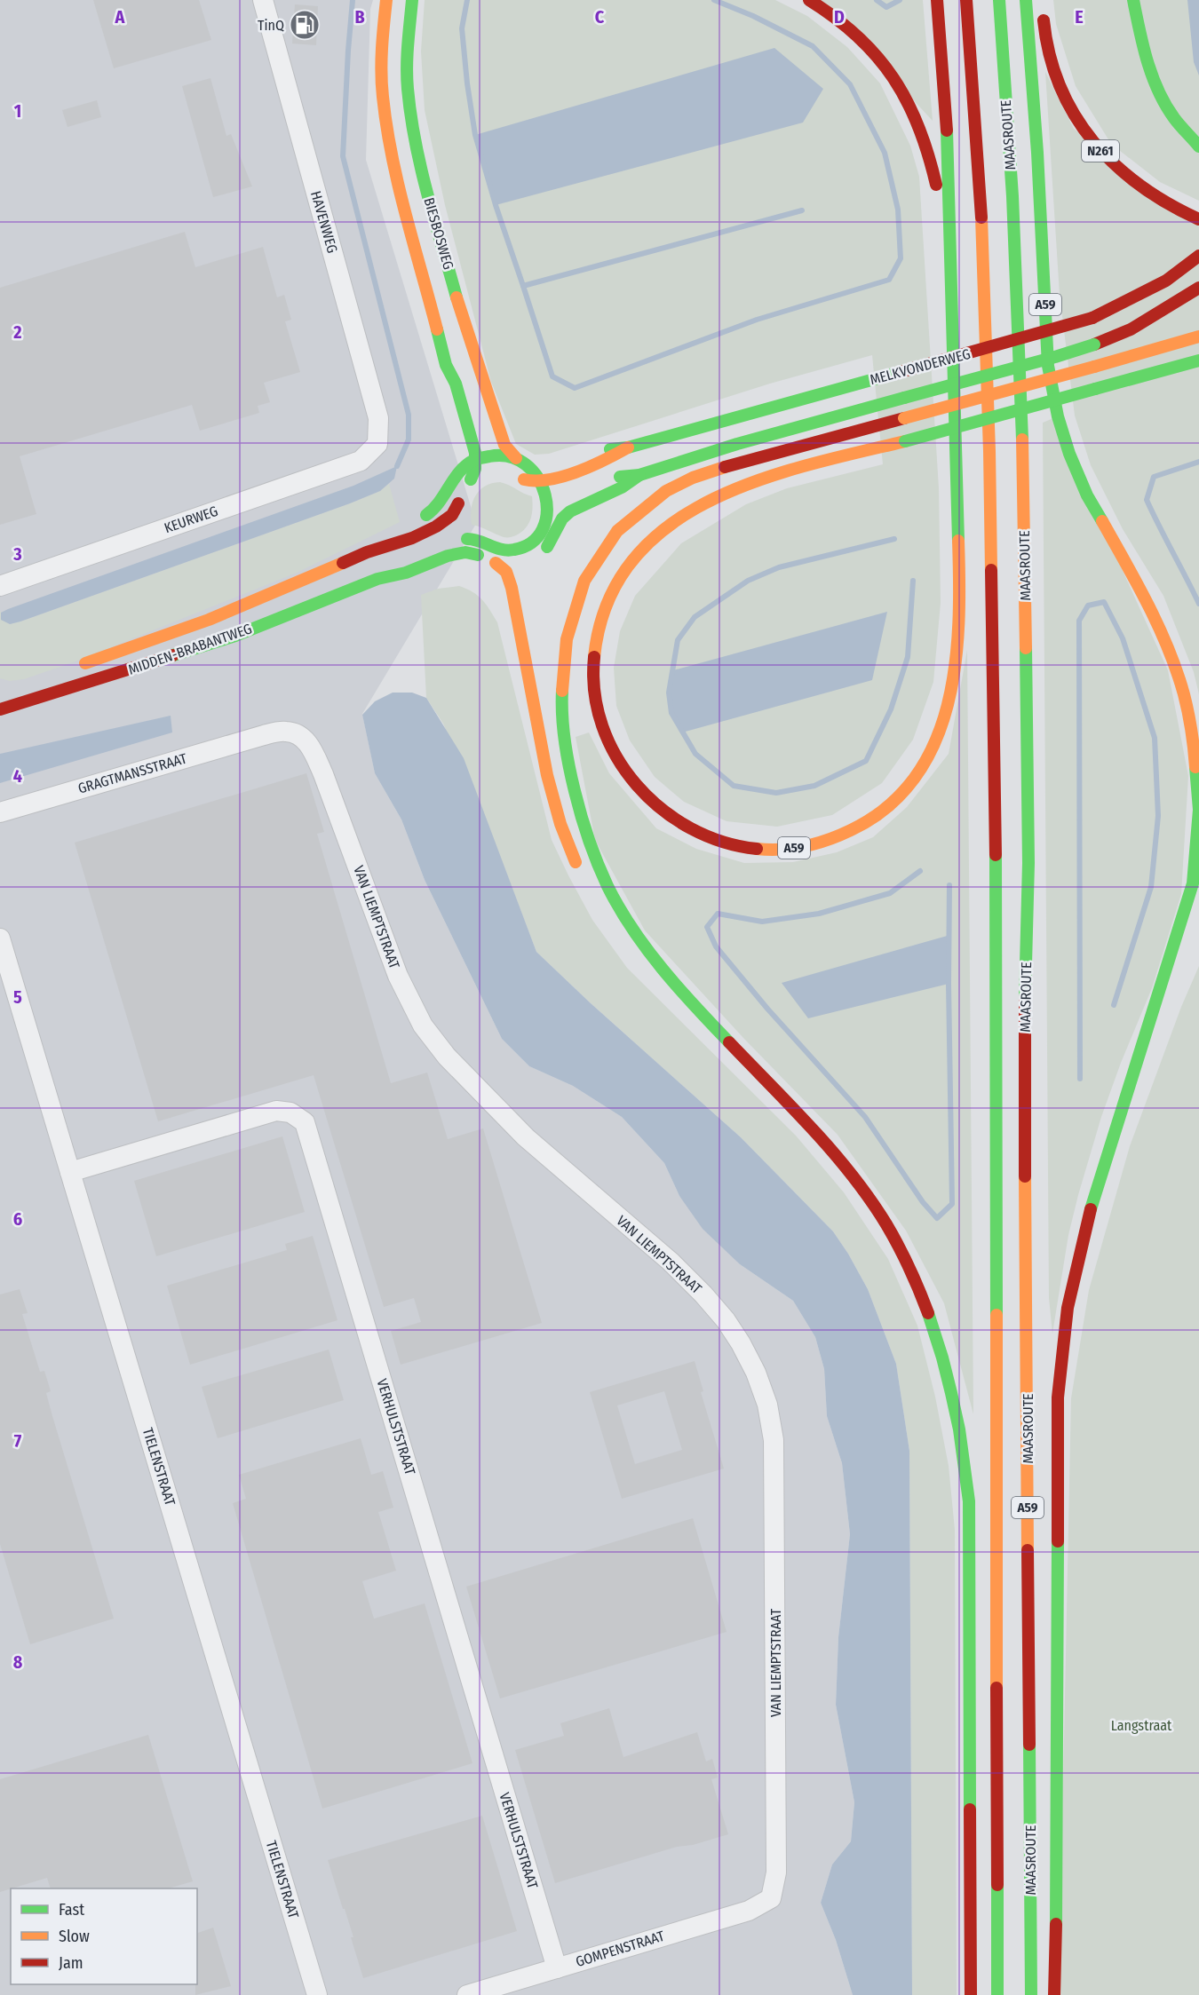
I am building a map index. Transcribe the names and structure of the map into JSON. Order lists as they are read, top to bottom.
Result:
{
  "streets": {
    "main road": [
      "MAASROUTE",
      "N261",
      "BIESBOSWEG",
      "A59",
      "MELKVONDERWEG",
      "MIDDEN-BRABANTWEG"
    ],
    "street": [
      "HAVENWEG",
      "KEURWEG",
      "GRAGTMANSSTRAAT",
      "VAN LIEMPTSTRAAT",
      "VERHULSTSTRAAT",
      "TIELENSTRAAT",
      "GOMPENSTRAAT"
    ]
  },
  "crossings": [
    ["HAVENWEG", "KEURWEG"],
    ["GRAGTMANSSTRAAT", "VAN LIEMPTSTRAAT"],
    ["VAN LIEMPTSTRAAT", "GOMPENSTRAAT"],
    ["VERHULSTSTRAAT", "TIELENSTRAAT"],
    ["VERHULSTSTRAAT", "GOMPENSTRAAT"]
  ],
  "parks": ["Langstraat"],
  "places": {
    "fuel station": ["TinQ"]
  },
  "legend": ["Fast", "Slow", "Jam"],
  "grid": {
    "columns": [
      "A",
      "B",
      "C",
      "D",
      "E"
    ],
    "rows": [
      "1",
      "2",
      "3",
      "4",
      "5",
      "6",
      "7",
      "8"
    ]
  }
}
